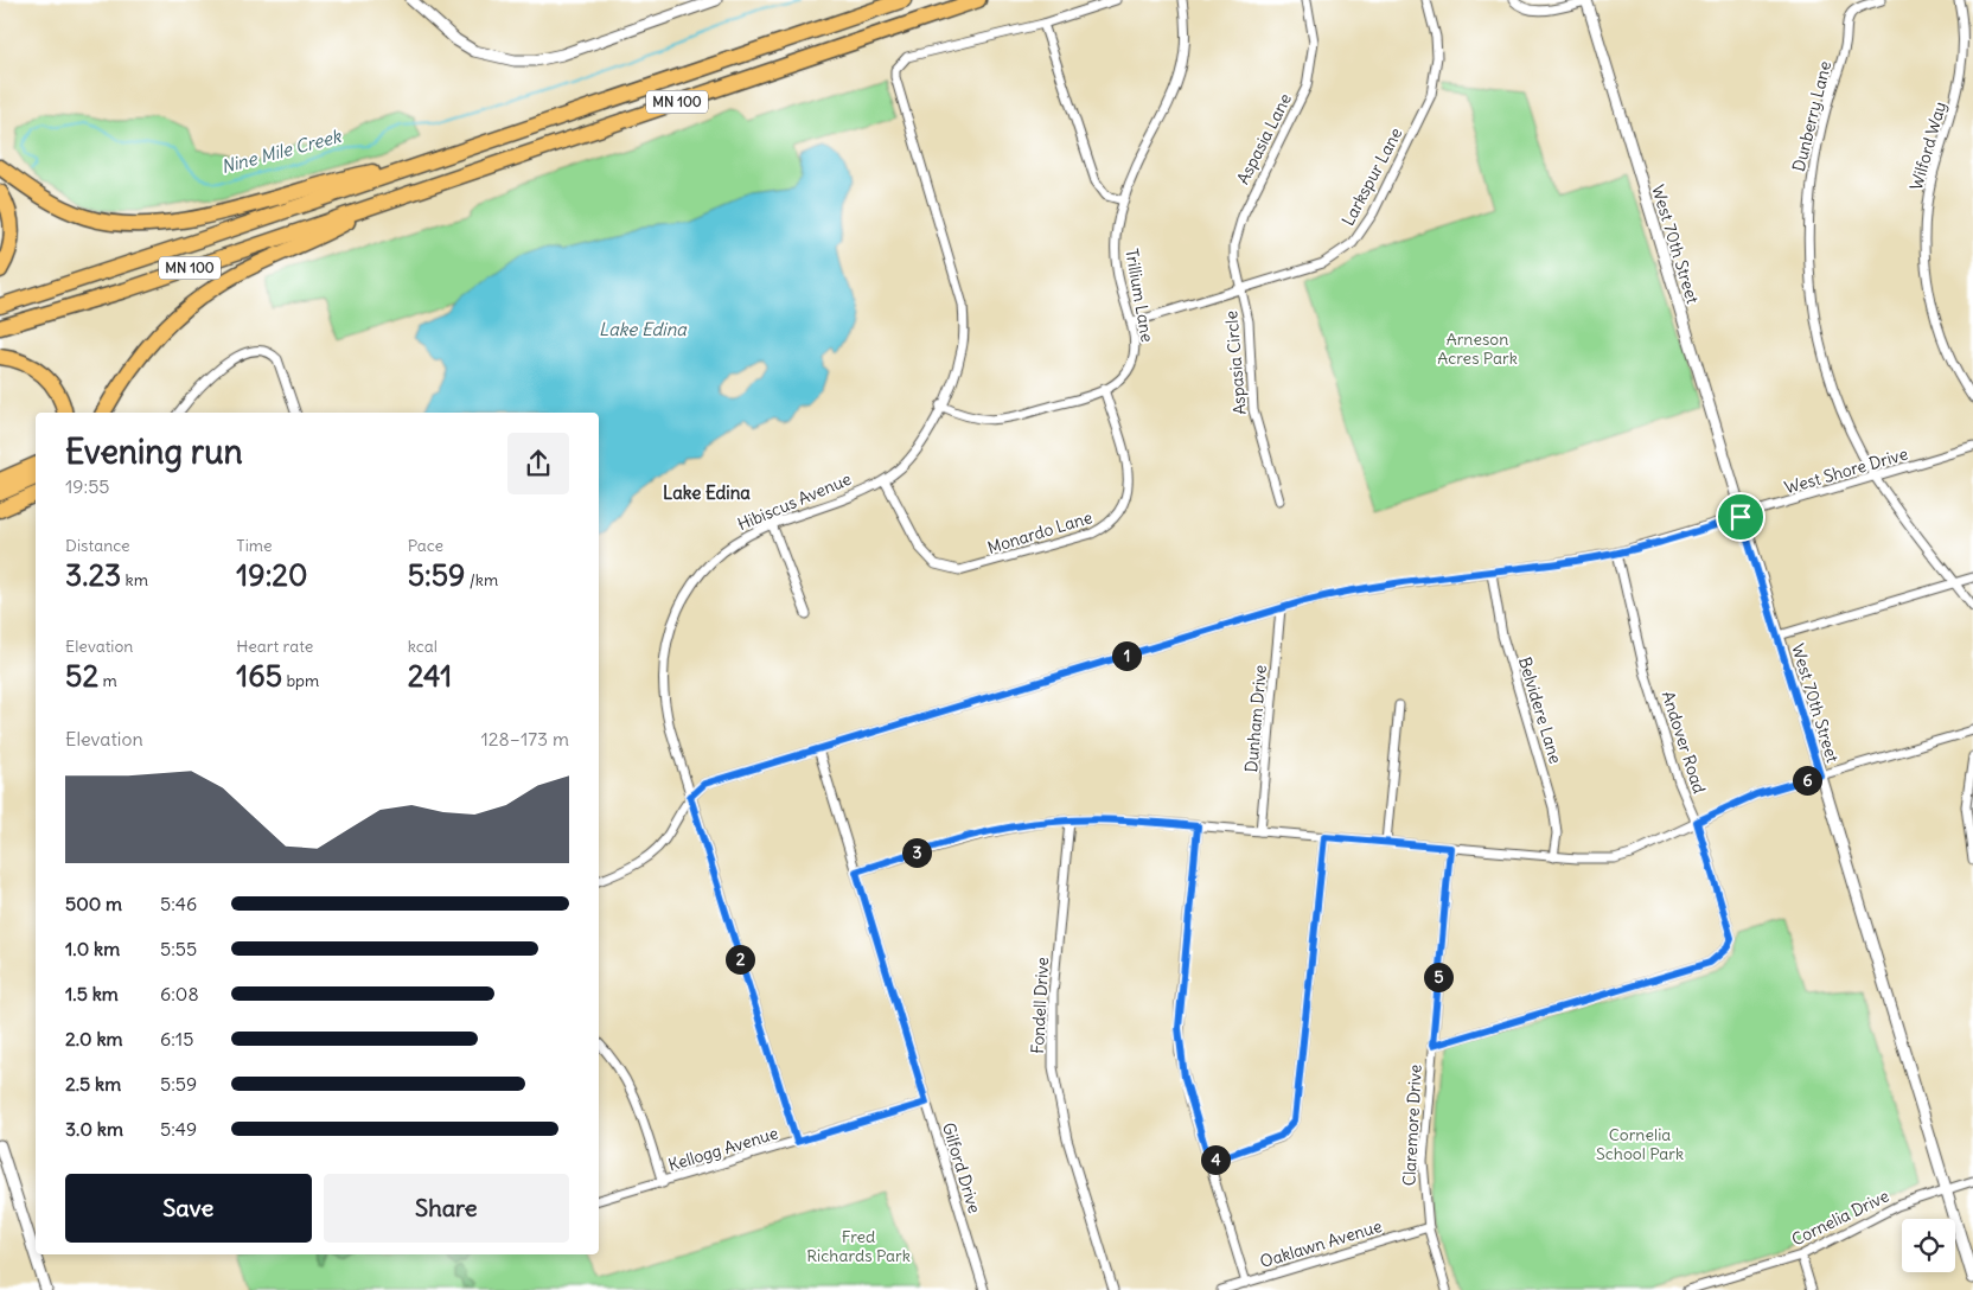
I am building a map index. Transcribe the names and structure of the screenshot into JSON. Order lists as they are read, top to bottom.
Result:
{
  "streets": {
    "highway": ["MN 100"],
    "street": [
      "Dunberry Lane",
      "Aspasia Lane",
      "Wilford Way",
      "Larkspur Lane",
      "West 70th Street",
      "Trillium Lane",
      "Aspasia Circle",
      "West Shore Drive",
      "Hibiscus Avenue",
      "Monardo Lane",
      "Belvidere Lane",
      "Dunham Drive",
      "Andover Road",
      "Fondell Drive",
      "Claremore Drive",
      "Kellogg Avenue",
      "Gilford Drive",
      "Cornelia Drive",
      "Oaklawn Avenue"
    ]
  },
  "crossings": [
    ["Dunberry Lane", "West Shore Drive"],
    ["Aspasia Lane", "Larkspur Lane"],
    ["Aspasia Lane", "Aspasia Circle"],
    ["Larkspur Lane", "Trillium Lane"],
    ["Larkspur Lane", "Aspasia Circle"],
    ["West 70th Street", "West Shore Drive"],
    ["West 70th Street", "Cornelia Drive"],
    ["Trillium Lane", "Hibiscus Avenue"],
    ["Trillium Lane", "Monardo Lane"],
    ["West Shore Drive", "Hibiscus Avenue"],
    ["West Shore Drive", "Belvidere Lane"],
    ["West Shore Drive", "Dunham Drive"],
    ["West Shore Drive", "Andover Road"],
    ["West Shore Drive", "Gilford Drive"],
    ["Hibiscus Avenue", "Monardo Lane"],
    ["Hibiscus Avenue", "Kellogg Avenue"],
    ["Andover Road", "Claremore Drive"],
    ["Claremore Drive", "Oaklawn Avenue"],
    ["Kellogg Avenue", "Gilford Drive"]
  ],
  "districts": ["Lake Edina"],
  "water": ["Nine Mile Creek", "Lake Edina"],
  "parks": ["Arneson Acres Park", "Cornelia School Park", "Fred Richards Park"],
  "page": {
    "heading": ["Evening run", "19:55"],
    "stats": [
      ["Distance", "3.23 km"],
      ["Time", "19:20"],
      ["Pace", "5:59 /km"],
      ["Elevation", "52 m"],
      ["Heart rate", "165 bpm"],
      ["kcal", "241"]
    ],
    "pins": [
      "1",
      "6",
      "3",
      "2",
      "5",
      "4"
    ],
    "chart": ["Elevation", "128–173 m"],
    "list": [
      {
        "name": "500 m",
        "note": "5:46"
      },
      {
        "name": "1.0 km",
        "note": "5:55"
      },
      {
        "name": "1.5 km",
        "note": "6:08"
      },
      {
        "name": "2.0 km",
        "note": "6:15"
      },
      {
        "name": "2.5 km",
        "note": "5:59"
      },
      {
        "name": "3.0 km",
        "note": "5:49"
      }
    ],
    "buttons": ["Save", "Share"]
  }
}
